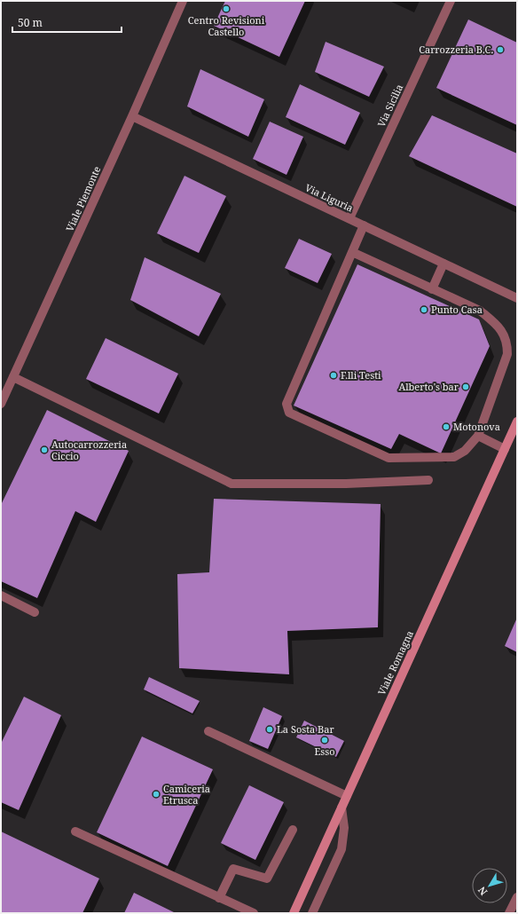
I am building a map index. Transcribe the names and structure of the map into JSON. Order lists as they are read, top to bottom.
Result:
{
  "streets": {
    "main road": ["Viale Romagna"],
    "street": ["Via Sicilia", "Via Liguria", "Viale Piemonte"]
  },
  "crossings": [
    ["Via Sicilia", "Via Liguria"],
    ["Via Liguria", "Viale Piemonte"]
  ],
  "places": [
    "Centro Revisioni Castello",
    "Carrozzeria B.C.",
    "Punto Casa",
    "F.lli Testi",
    "Alberto's bar",
    "Motonova",
    "Autocarrozzeria Ciccio",
    "La Sosta Bar",
    "Esso",
    "Camiceria Etrusca"
  ],
  "scale_bar": "50 m",
  "north": "bottom left"
}
